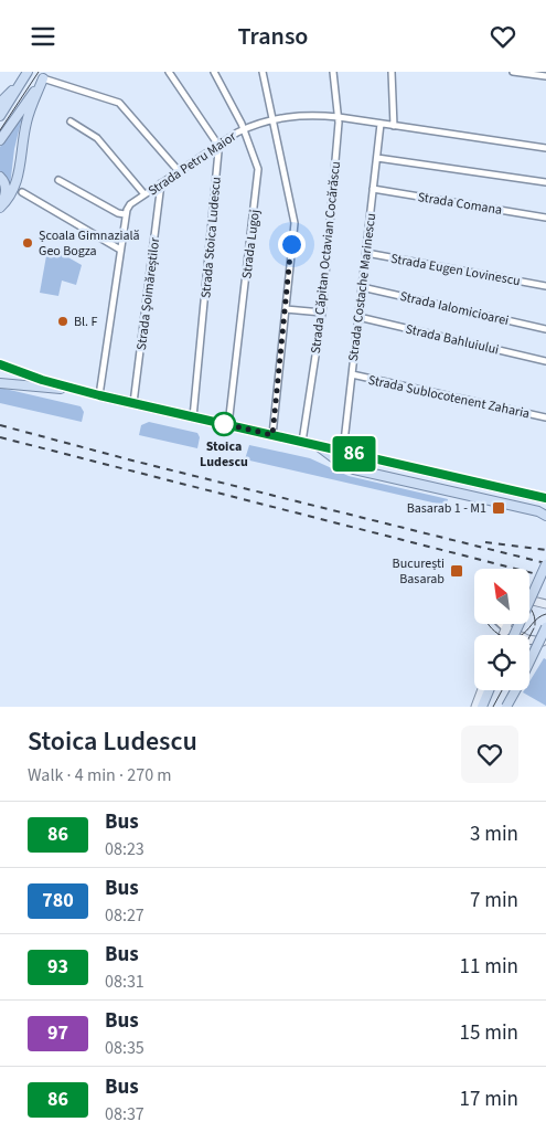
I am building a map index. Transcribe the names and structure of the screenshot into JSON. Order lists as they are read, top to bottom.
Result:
{
  "streets": {
    "street": [
      "Strada Petru Maior",
      "Strada Comana",
      "Strada Stoica Ludescu",
      "Strada Lugoj",
      "Strada Căpitan Octavian Cocărăscu",
      "Strada Eugen Lovinescu",
      "Strada Costache Marinescu",
      "Strada Șoimăreștilor",
      "Strada Ialomicioarei",
      "Strada Bahluiului",
      "Strada Sublocotenent Zaharia"
    ]
  },
  "crossings": [
    ["Strada Petru Maior", "Strada Stoica Ludescu"],
    ["Strada Petru Maior", "Strada Lugoj"],
    ["Strada Petru Maior", "Strada Căpitan Octavian Cocărăscu"],
    ["Strada Petru Maior", "Strada Costache Marinescu"],
    ["Strada Petru Maior", "Strada Șoimăreștilor"],
    ["Strada Comana", "Strada Costache Marinescu"],
    ["Strada Eugen Lovinescu", "Strada Costache Marinescu"],
    ["Strada Costache Marinescu", "Strada Ialomicioarei"],
    ["Strada Costache Marinescu", "Strada Bahluiului"],
    ["Strada Costache Marinescu", "Strada Sublocotenent Zaharia"]
  ],
  "places": {
    "other": ["Școala Gimnazială Geo Bogza", "Bl. F", "Stoica Ludescu"],
    "transit": ["Basarab 1 - M1", "București Basarab"]
  },
  "lines": ["bus line 86"],
  "north": "top left",
  "page": {
    "header": "Transo",
    "on_map": "86",
    "heading": ["Stoica Ludescu", "Walk · 4 min · 270 m"],
    "list": [
      {
        "mark": "86",
        "name": "Bus",
        "note": "08:23",
        "value": "3 min"
      },
      {
        "mark": "780",
        "name": "Bus",
        "note": "08:27",
        "value": "7 min"
      },
      {
        "mark": "93",
        "name": "Bus",
        "note": "08:31",
        "value": "11 min"
      },
      {
        "mark": "97",
        "name": "Bus",
        "note": "08:35",
        "value": "15 min"
      },
      {
        "mark": "86",
        "name": "Bus",
        "note": "08:37",
        "value": "17 min"
      }
    ]
  }
}
